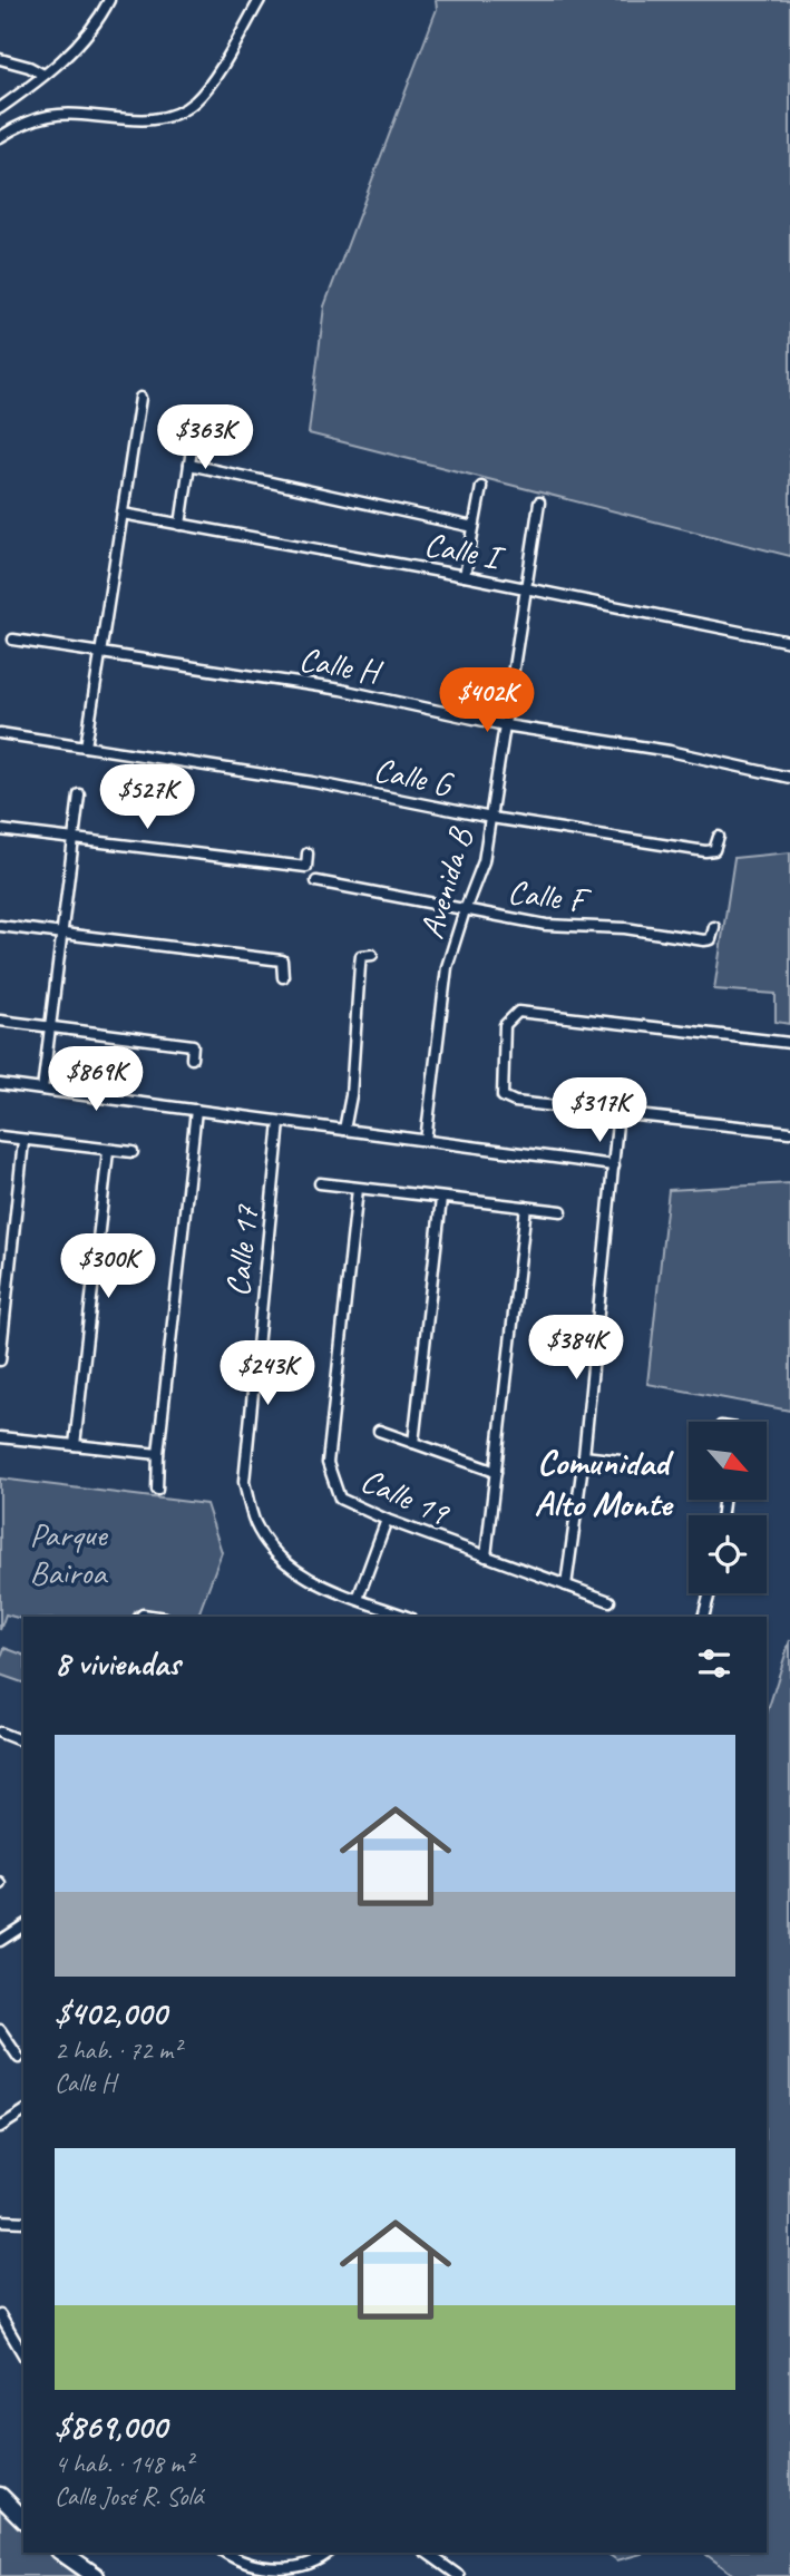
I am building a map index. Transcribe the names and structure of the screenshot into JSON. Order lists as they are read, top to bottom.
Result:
{
  "streets": {
    "street": [
      "Calle I",
      "Calle H",
      "Calle G",
      "Avenida B",
      "Calle F",
      "Calle 17",
      "Calle 19"
    ]
  },
  "crossings": [
    ["Calle I", "Avenida B"],
    ["Calle H", "Avenida B"],
    ["Calle G", "Avenida B"],
    ["Avenida B", "Calle F"]
  ],
  "districts": ["Comunidad Alto Monte"],
  "parks": ["Parque Bairoa"],
  "north": "bottom right",
  "page": {
    "price": [
      "$363K",
      "$402K",
      "$527K",
      "$869K",
      "$317K",
      "$300K",
      "$384K",
      "$243K"
    ],
    "heading": "8 viviendas",
    "list": [
      {
        "name": "$402,000",
        "note": "2 hab. · 72 m² · Calle H"
      },
      {
        "name": "$869,000",
        "note": "4 hab. · 148 m² · Calle José R. Solá"
      }
    ]
  }
}
